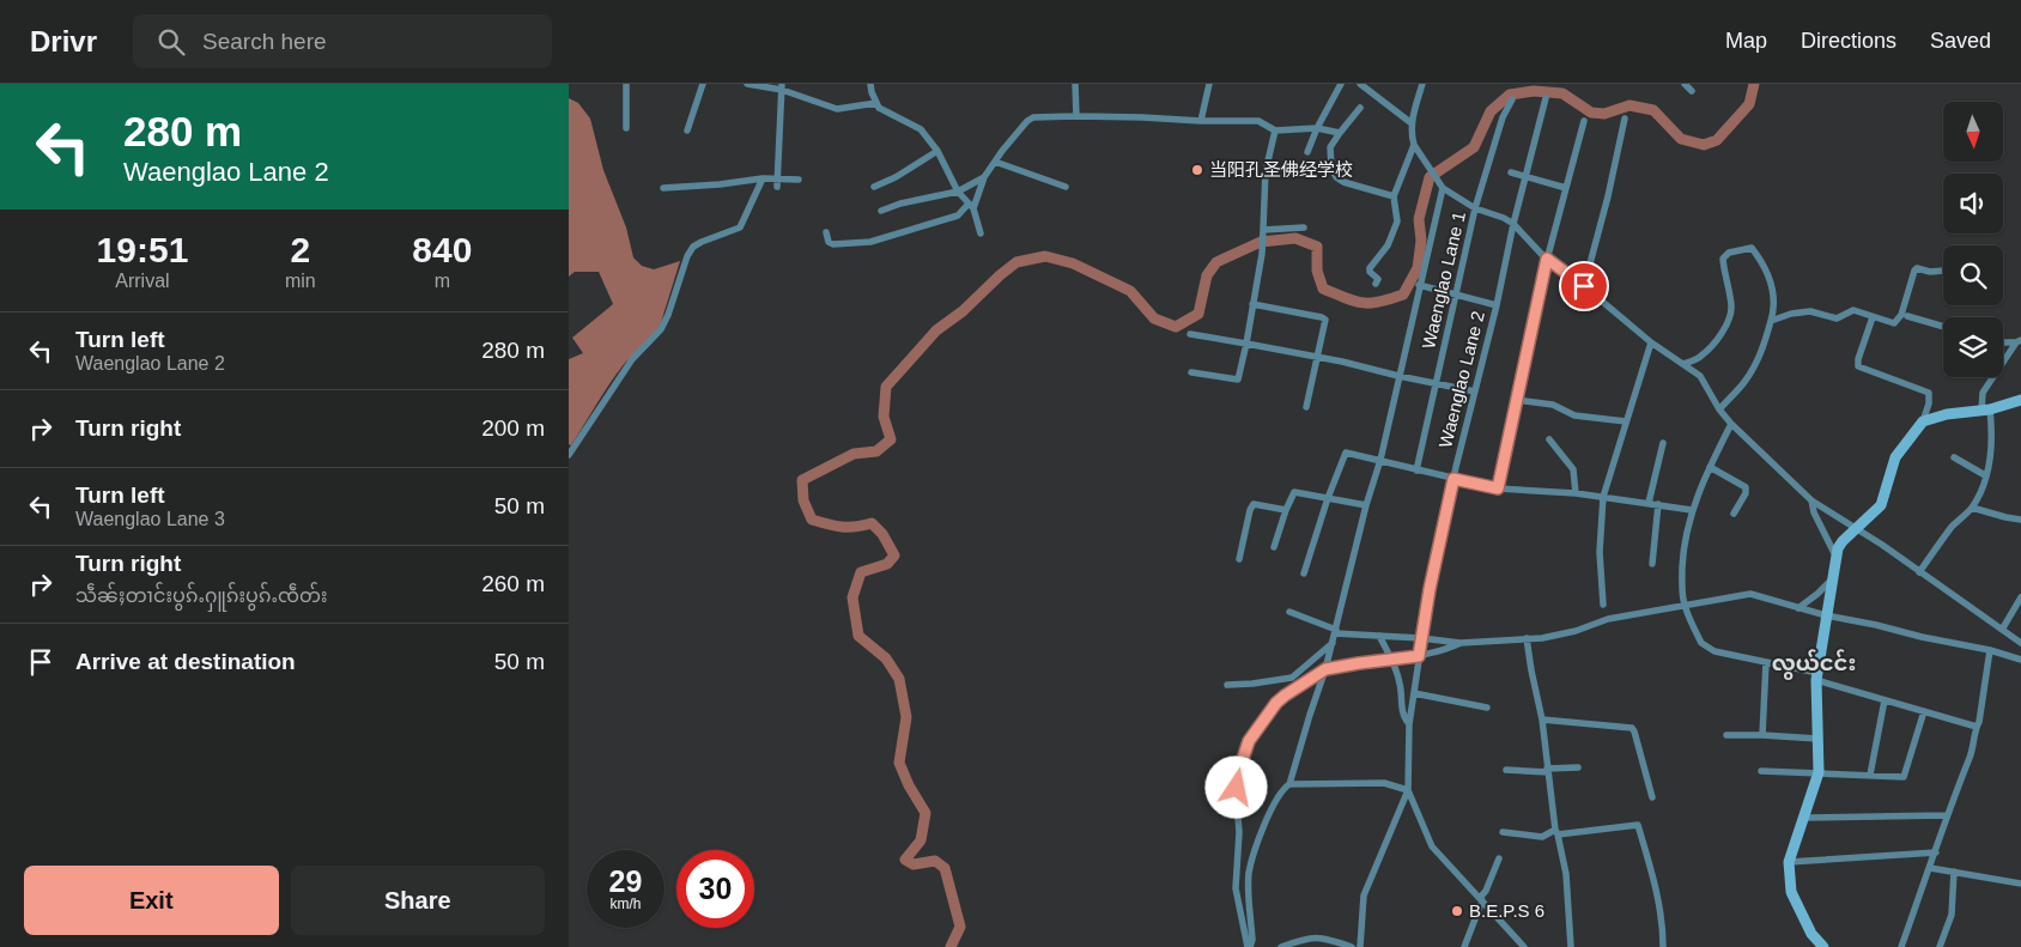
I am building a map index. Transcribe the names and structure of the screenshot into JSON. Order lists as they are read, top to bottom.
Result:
{
  "streets": {
    "street": ["Waenglao Lane 1", "Waenglao Lane 2"]
  },
  "districts": ["လွယ်ငင်း"],
  "places": ["当阳孔圣佛经学校", "B.E.P.S 6"],
  "north": "bottom",
  "page": {
    "header": "Drivr",
    "search": "Search here",
    "nav": ["Map", "Directions", "Saved"],
    "turn": ["280 m", "Waenglao Lane 2"],
    "eta": [
      "19:51",
      "Arrival",
      "2",
      "min",
      "840",
      "m"
    ],
    "list": [
      {
        "name": "Turn left",
        "note": "Waenglao Lane 2",
        "value": "280 m"
      },
      {
        "name": "Turn right",
        "value": "200 m"
      },
      {
        "name": "Turn left",
        "note": "Waenglao Lane 3",
        "value": "50 m"
      },
      {
        "name": "Turn right",
        "note": "သဵၼ်ႈတၢင်းပွၵ်ႉႁူၵ်းပွၵ်ႉၸဵတ်း",
        "value": "260 m"
      },
      {
        "name": "Arrive at destination",
        "value": "50 m"
      }
    ],
    "speed": "29 km/h",
    "limit": "30",
    "buttons": ["Exit", "Share"]
  }
}
